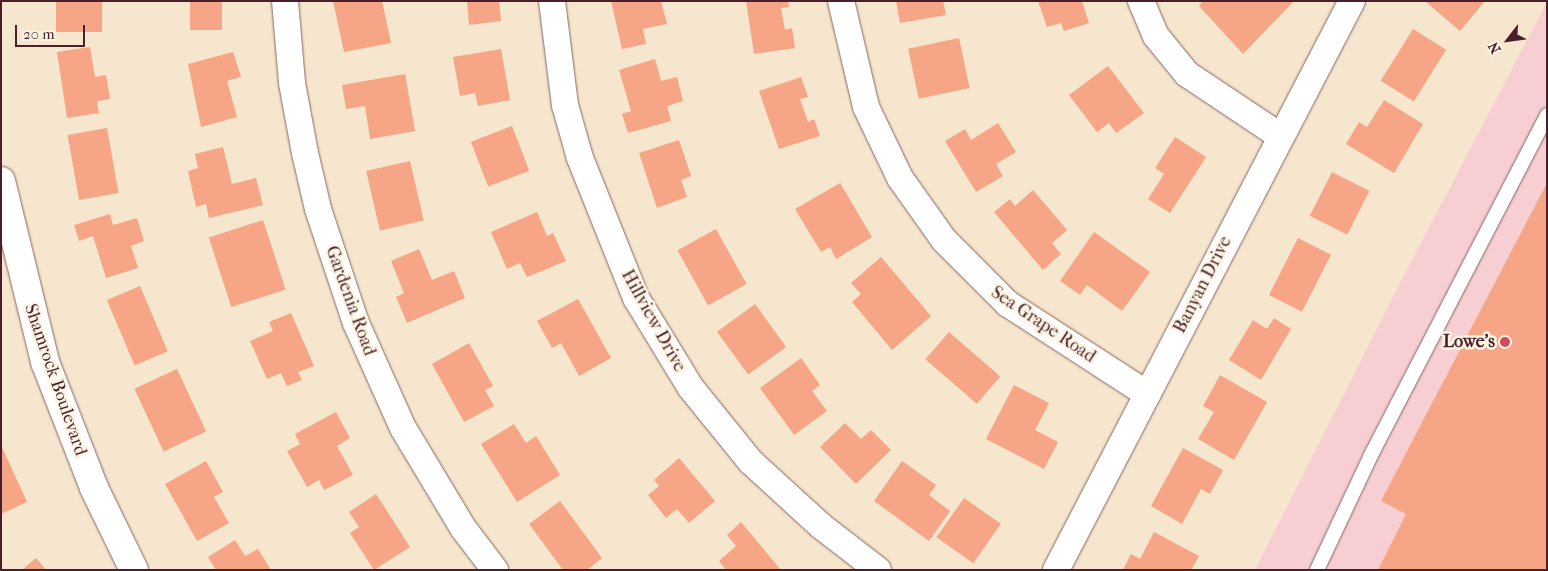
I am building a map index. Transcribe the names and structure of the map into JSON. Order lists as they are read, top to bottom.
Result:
{
  "streets": {
    "street": [
      "Banyan Drive",
      "Gardenia Road",
      "Hillview Drive",
      "Sea Grape Road",
      "Shamrock Boulevard"
    ]
  },
  "crossings": [
    ["Banyan Drive", "Sea Grape Road"]
  ],
  "places": ["Lowe's"],
  "scale_bar": "20 m",
  "north": "bottom left"
}
